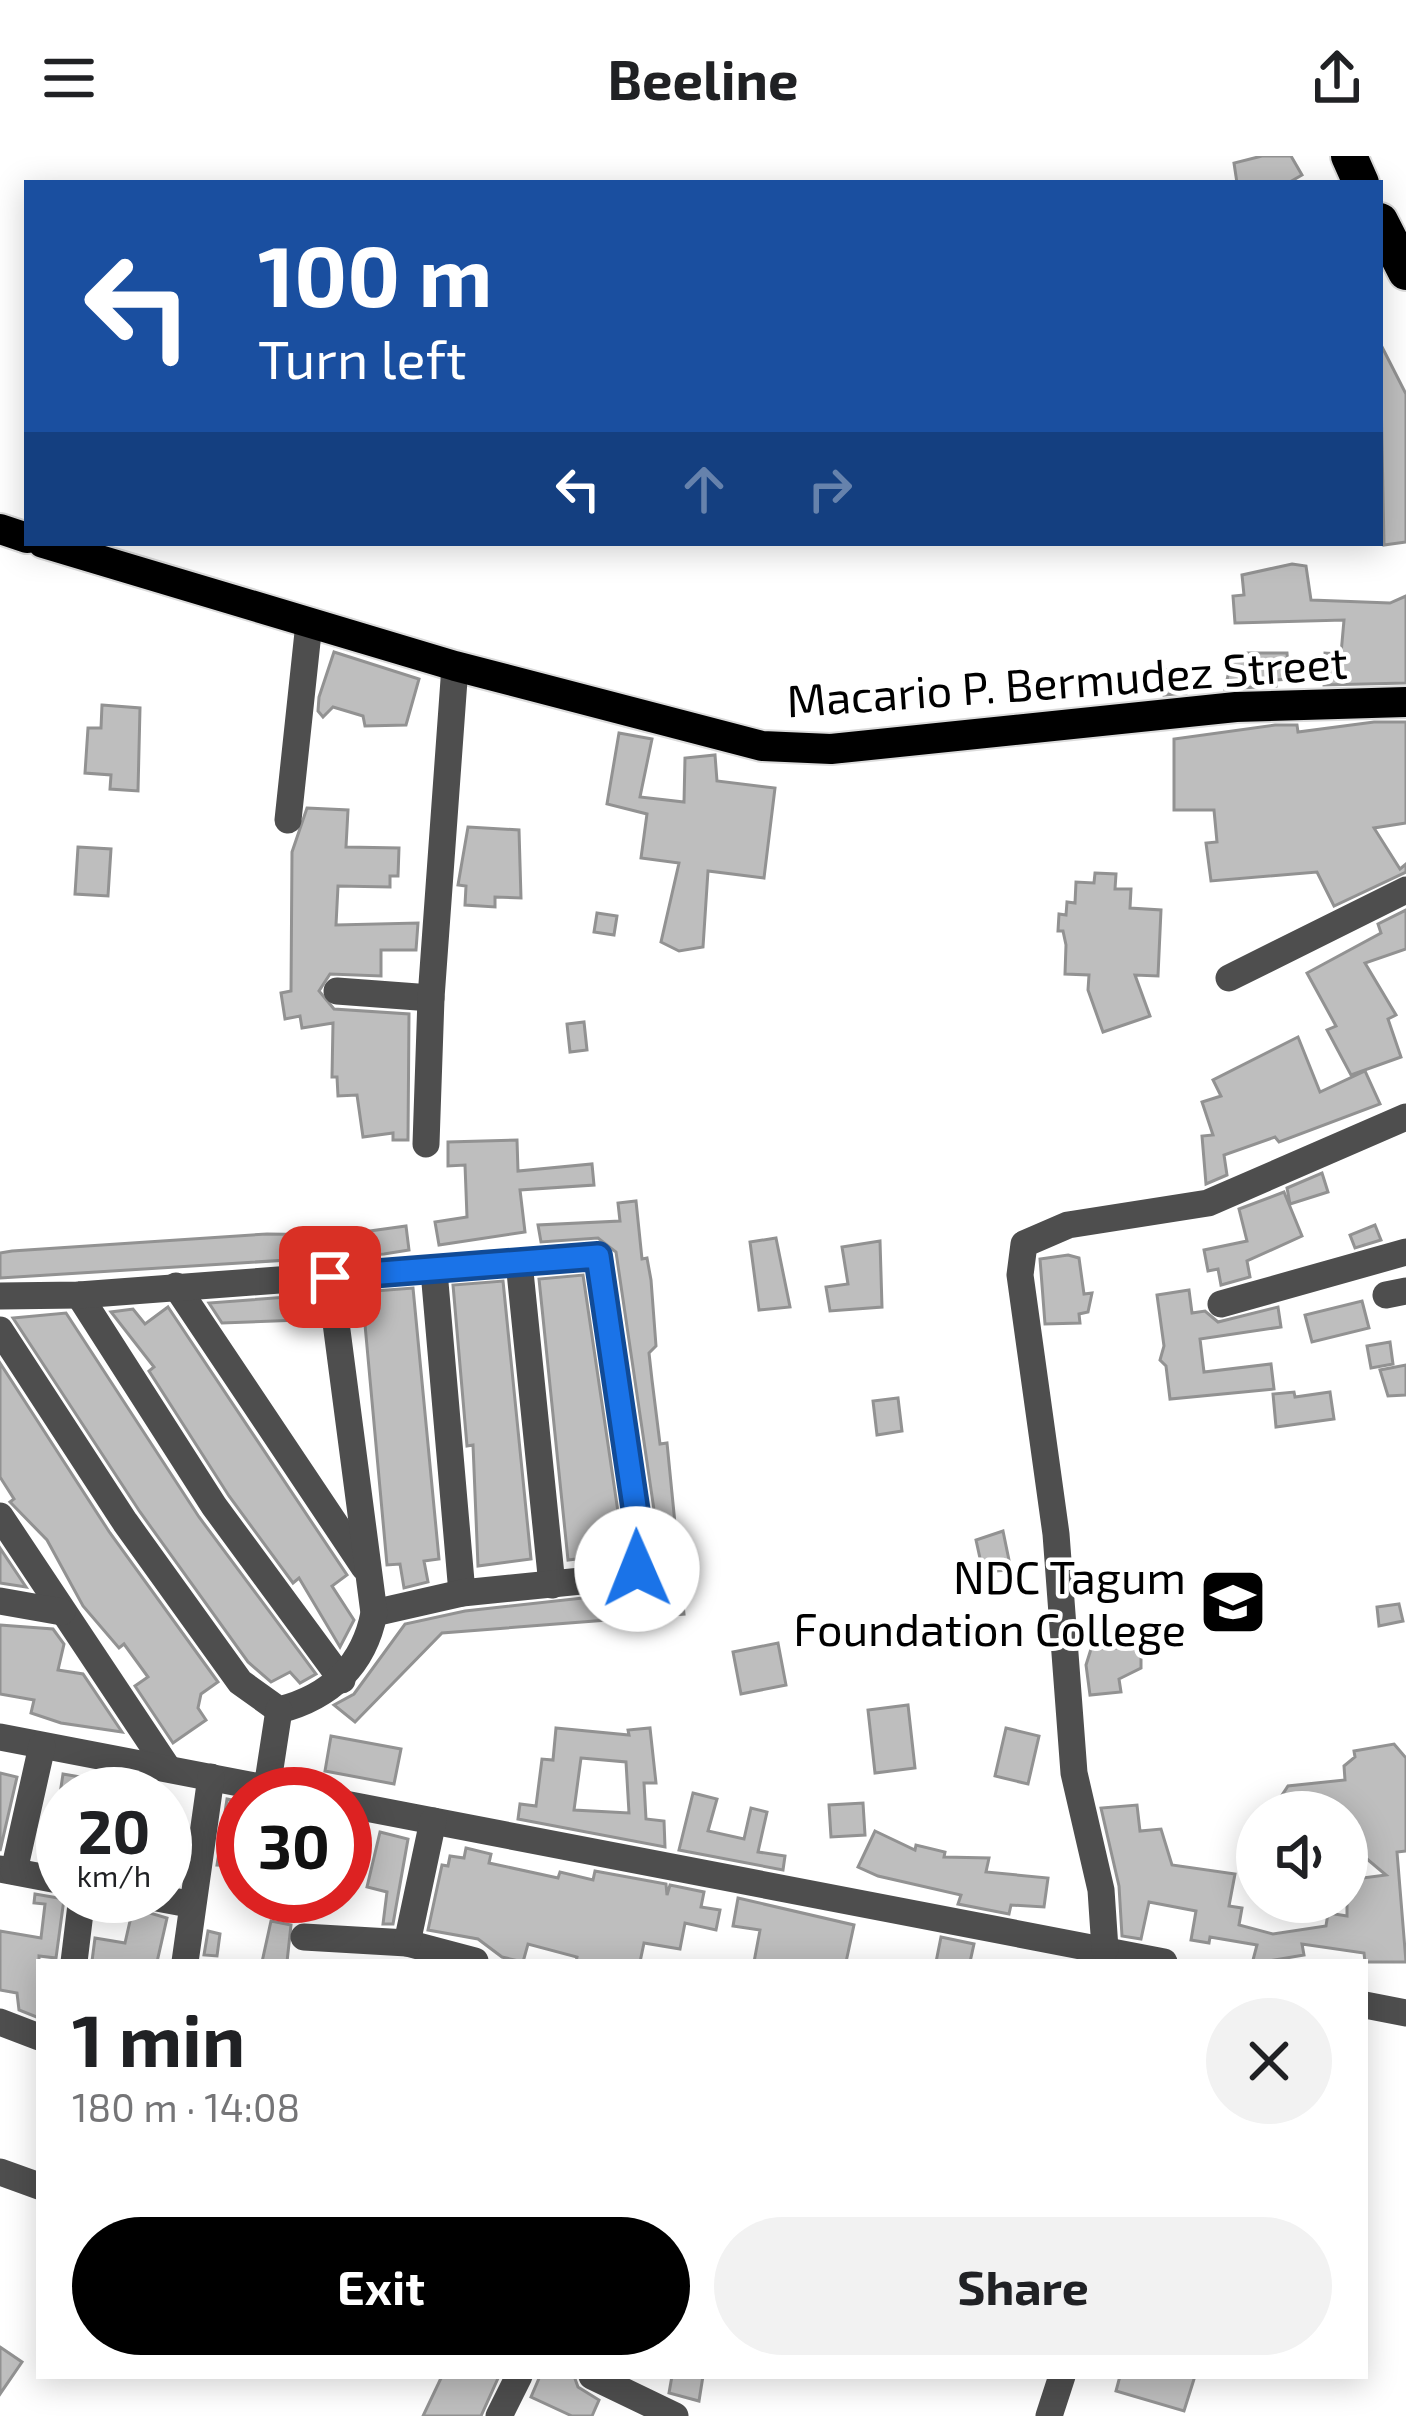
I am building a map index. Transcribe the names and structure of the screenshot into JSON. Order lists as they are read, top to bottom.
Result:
{
  "streets": {
    "main road": ["Macario P. Bermudez Street"]
  },
  "places": {
    "school or university": ["NDC Tagum Foundation College"]
  },
  "page": {
    "header": "Beeline",
    "turn": ["100 m", "Turn left"],
    "speed": "20 km/h",
    "limit": "30",
    "heading": ["1 min", "180 m · 14:08"],
    "buttons": ["Exit", "Share"]
  }
}
